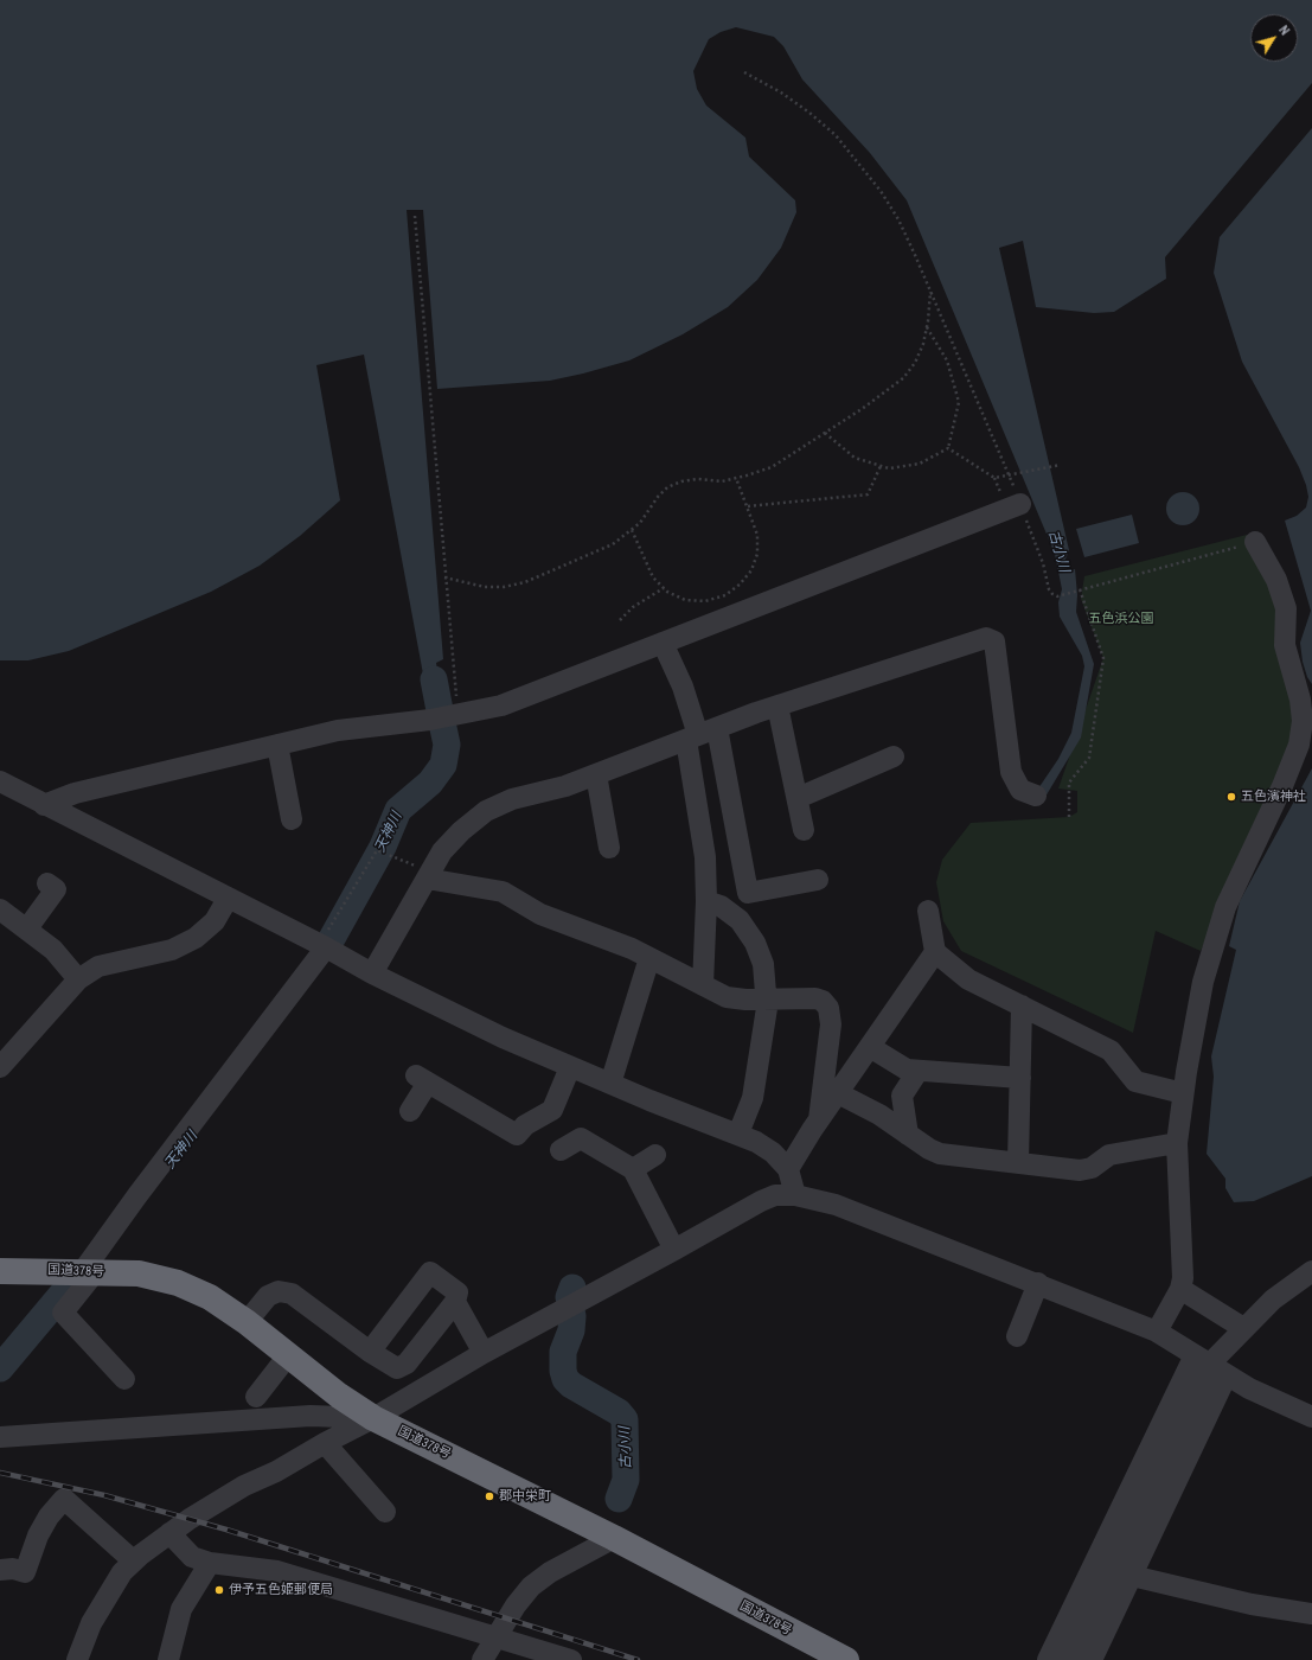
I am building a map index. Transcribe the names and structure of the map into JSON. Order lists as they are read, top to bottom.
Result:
{
  "streets": {
    "highway": ["国道378号"]
  },
  "water": ["古小川", "天神川"],
  "parks": ["五色浜公園"],
  "places": ["五色濱神社", "郡中栄町", "伊予五色姫郵便局"],
  "north": "top right"
}
